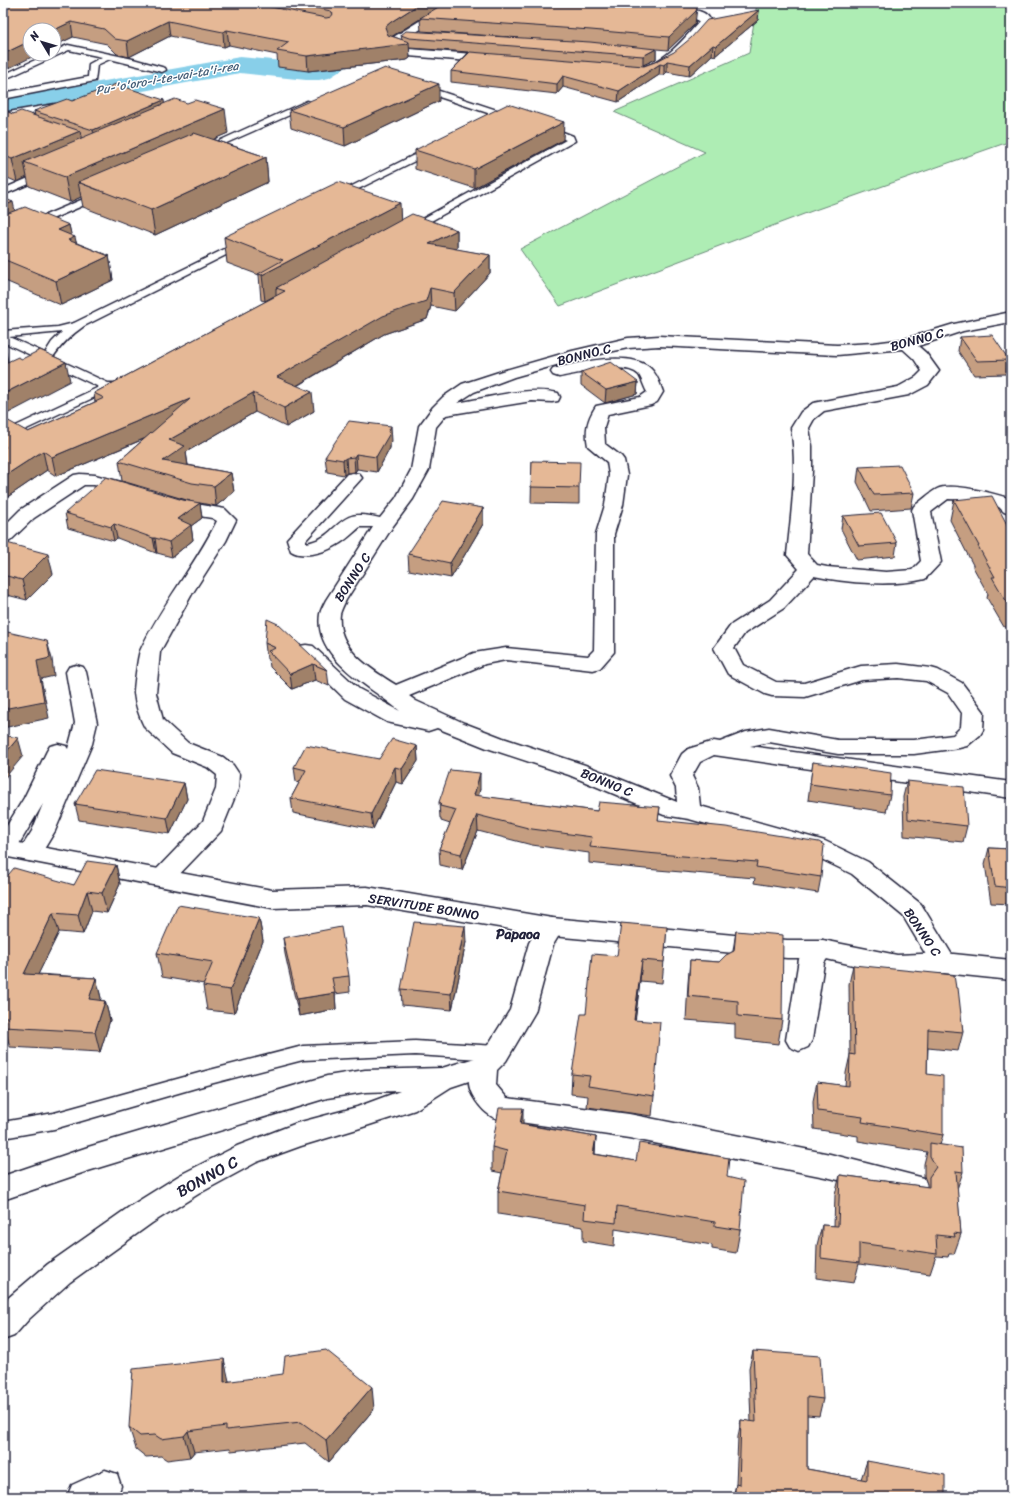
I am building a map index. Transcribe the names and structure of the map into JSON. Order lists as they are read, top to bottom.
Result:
{
  "streets": {
    "street": ["BONNO C", "SERVITUDE BONNO"]
  },
  "crossings": [
    ["BONNO C", "SERVITUDE BONNO"]
  ],
  "districts": ["Papaoa"],
  "water": ["Pu-'o'oro-i-te-vai-ta'i-rea"],
  "north": "top left"
}
